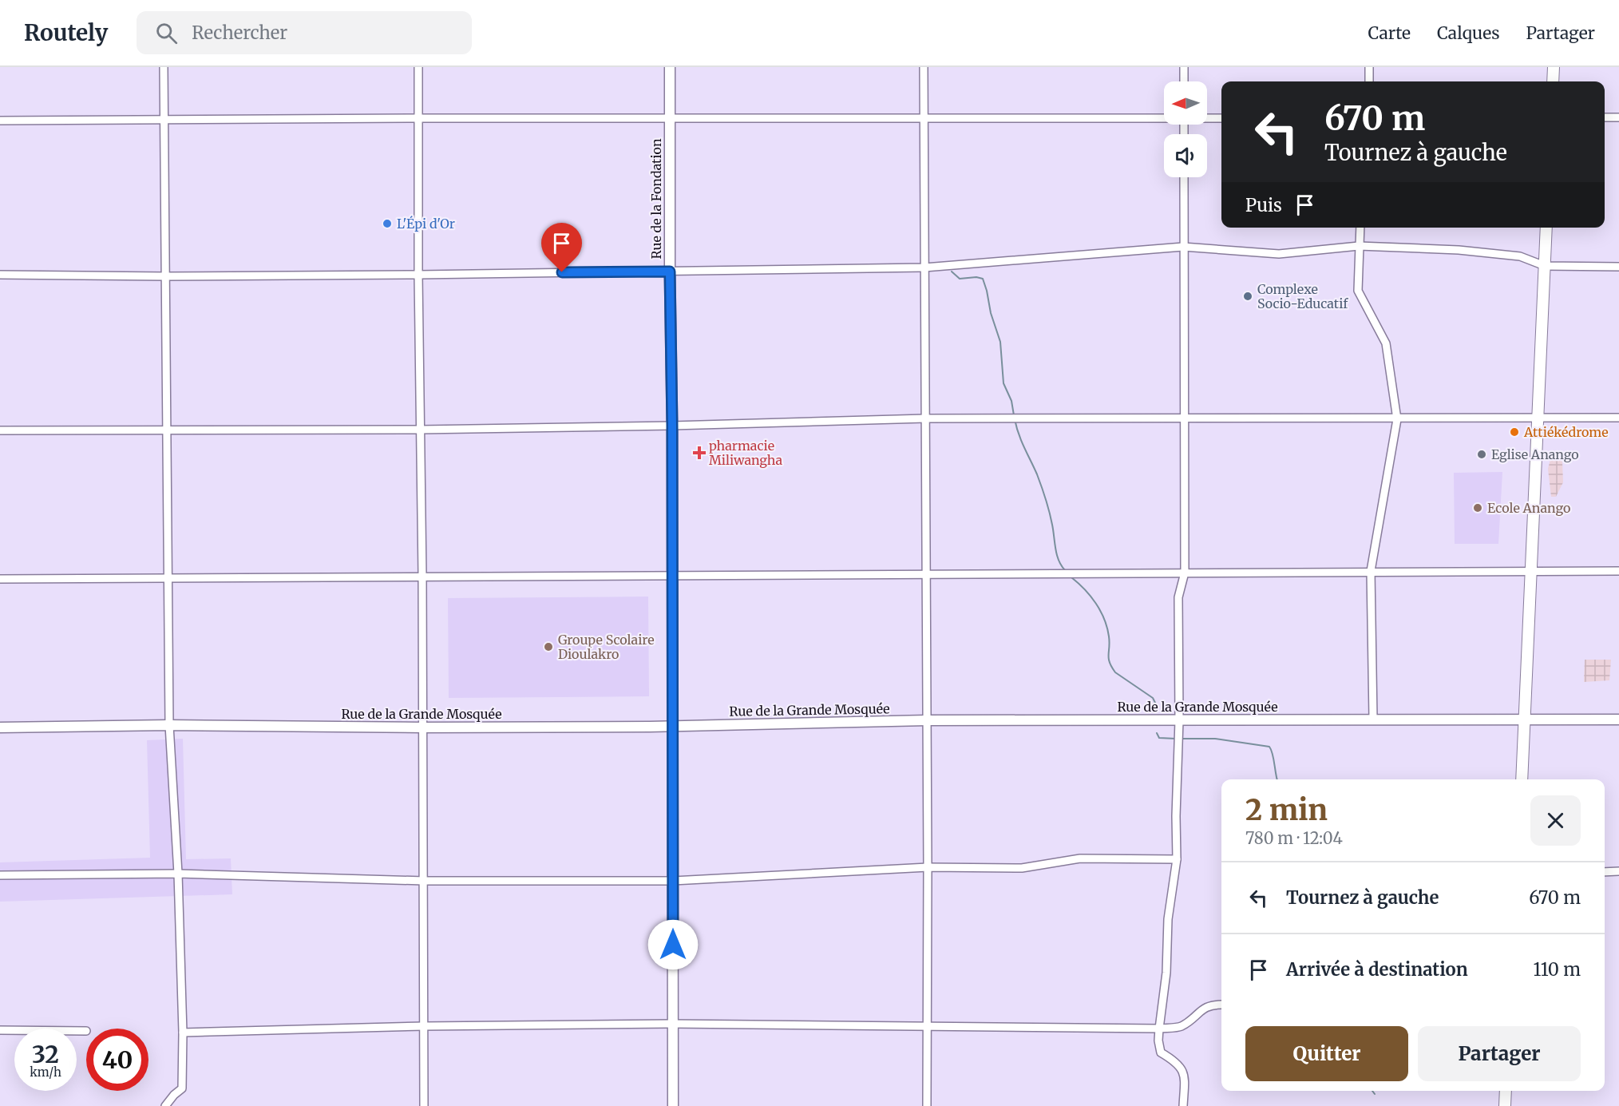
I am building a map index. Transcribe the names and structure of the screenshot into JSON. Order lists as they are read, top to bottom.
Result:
{
  "streets": {
    "street": ["Rue de la Fondation", "Rue de la Grande Mosquée"]
  },
  "crossings": [
    ["Rue de la Fondation", "Rue de la Grande Mosquée"]
  ],
  "places": {
    "other": [
      "L'Épi d'Or",
      "Complexe Socio-Educatif",
      "Attiékédrome",
      "Eglise Anango",
      "Ecole Anango",
      "Groupe Scolaire Dioulakro"
    ],
    "health": ["pharmacie Miliwangha"]
  },
  "north": "left",
  "page": {
    "header": "Routely",
    "search": "Rechercher",
    "nav": ["Carte", "Calques", "Partager"],
    "turn": ["670 m", "Tournez à gauche"],
    "then": "Puis",
    "heading": ["2 min", "780 m · 12:04"],
    "list": [
      {
        "name": "Tournez à gauche",
        "value": "670 m"
      },
      {
        "name": "Arrivée à destination",
        "value": "110 m"
      }
    ],
    "buttons": ["Quitter", "Partager"],
    "speed": "32 km/h",
    "limit": "40"
  }
}
